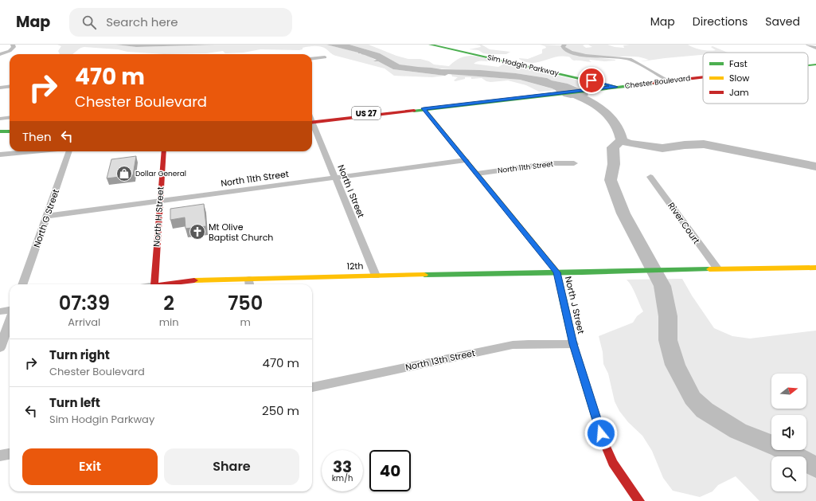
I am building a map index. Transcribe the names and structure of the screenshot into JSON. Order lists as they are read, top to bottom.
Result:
{
  "streets": {
    "main road": [
      "Sim Hodgin Parkway",
      "Chester Boulevard",
      "US 27",
      "North H Street",
      "12th",
      "North J Street"
    ],
    "street": [
      "North 11th Street",
      "North I Street",
      "North G Street",
      "River Court",
      "North 13th Street"
    ]
  },
  "crossings": [
    ["Sim Hodgin Parkway", "Chester Boulevard"],
    ["Chester Boulevard", "North J Street"],
    ["North 11th Street", "North I Street"],
    ["North 11th Street", "North H Street"],
    ["North 11th Street", "North G Street"],
    ["North 11th Street", "North J Street"],
    ["North I Street", "12th"],
    ["River Court", "12th"],
    ["12th", "North J Street"],
    ["North J Street", "North 13th Street"]
  ],
  "places": {
    "shop": ["Dollar General"],
    "church": ["Mt Olive Baptist Church"]
  },
  "legend": ["Fast", "Slow", "Jam"],
  "north": "right",
  "page": {
    "header": "Map",
    "search": "Search here",
    "nav": ["Map", "Directions", "Saved"],
    "turn": ["470 m", "Chester Boulevard"],
    "then": "Then",
    "eta": [
      "07:39",
      "Arrival",
      "2",
      "min",
      "750",
      "m"
    ],
    "list": [
      {
        "name": "Turn right",
        "note": "Chester Boulevard",
        "value": "470 m"
      },
      {
        "name": "Turn left",
        "note": "Sim Hodgin Parkway",
        "value": "250 m"
      }
    ],
    "buttons": ["Exit", "Share"],
    "speed": "33 km/h",
    "limit": "40"
  }
}
